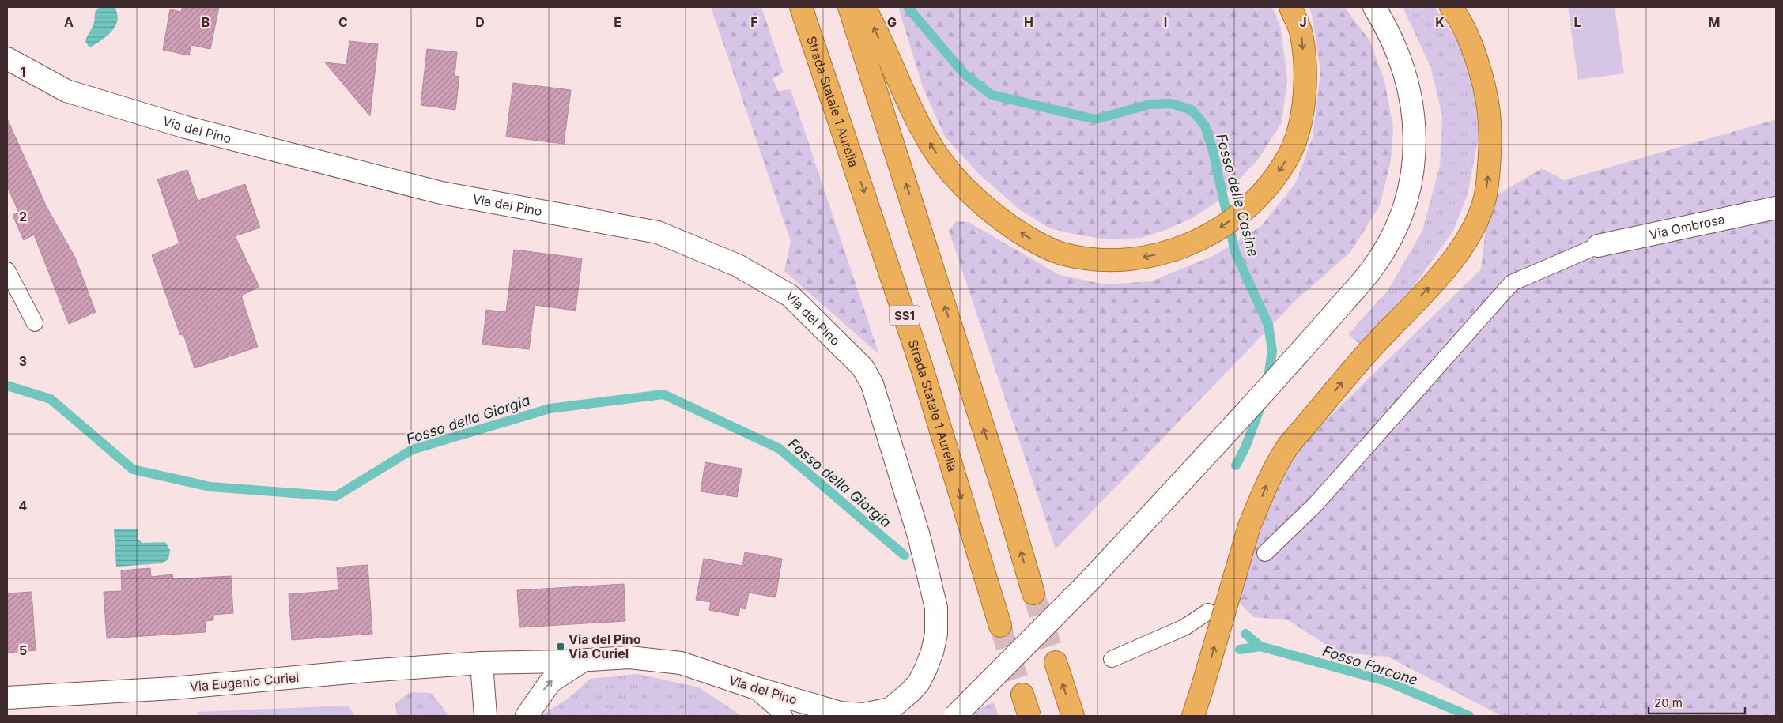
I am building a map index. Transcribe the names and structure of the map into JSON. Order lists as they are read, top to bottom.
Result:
{
  "streets": {
    "highway": ["Strada Statale 1 Aurelia", "SS1"],
    "street": ["Via del Pino", "Via Ombrosa", "Via Eugenio Curiel"]
  },
  "crossings": [
    ["Via del Pino", "Via Eugenio Curiel"]
  ],
  "water": ["Fosso delle Casine", "Fosso della Giorgia", "Fosso Forcone"],
  "places": {
    "transit": ["Via del Pino Via Curiel"]
  },
  "scale_bar": "20 m",
  "grid": {
    "columns": [
      "A",
      "B",
      "C",
      "D",
      "E",
      "F",
      "G",
      "H",
      "I",
      "J",
      "K",
      "L",
      "M"
    ],
    "rows": [
      "1",
      "2",
      "3",
      "4",
      "5"
    ]
  }
}
